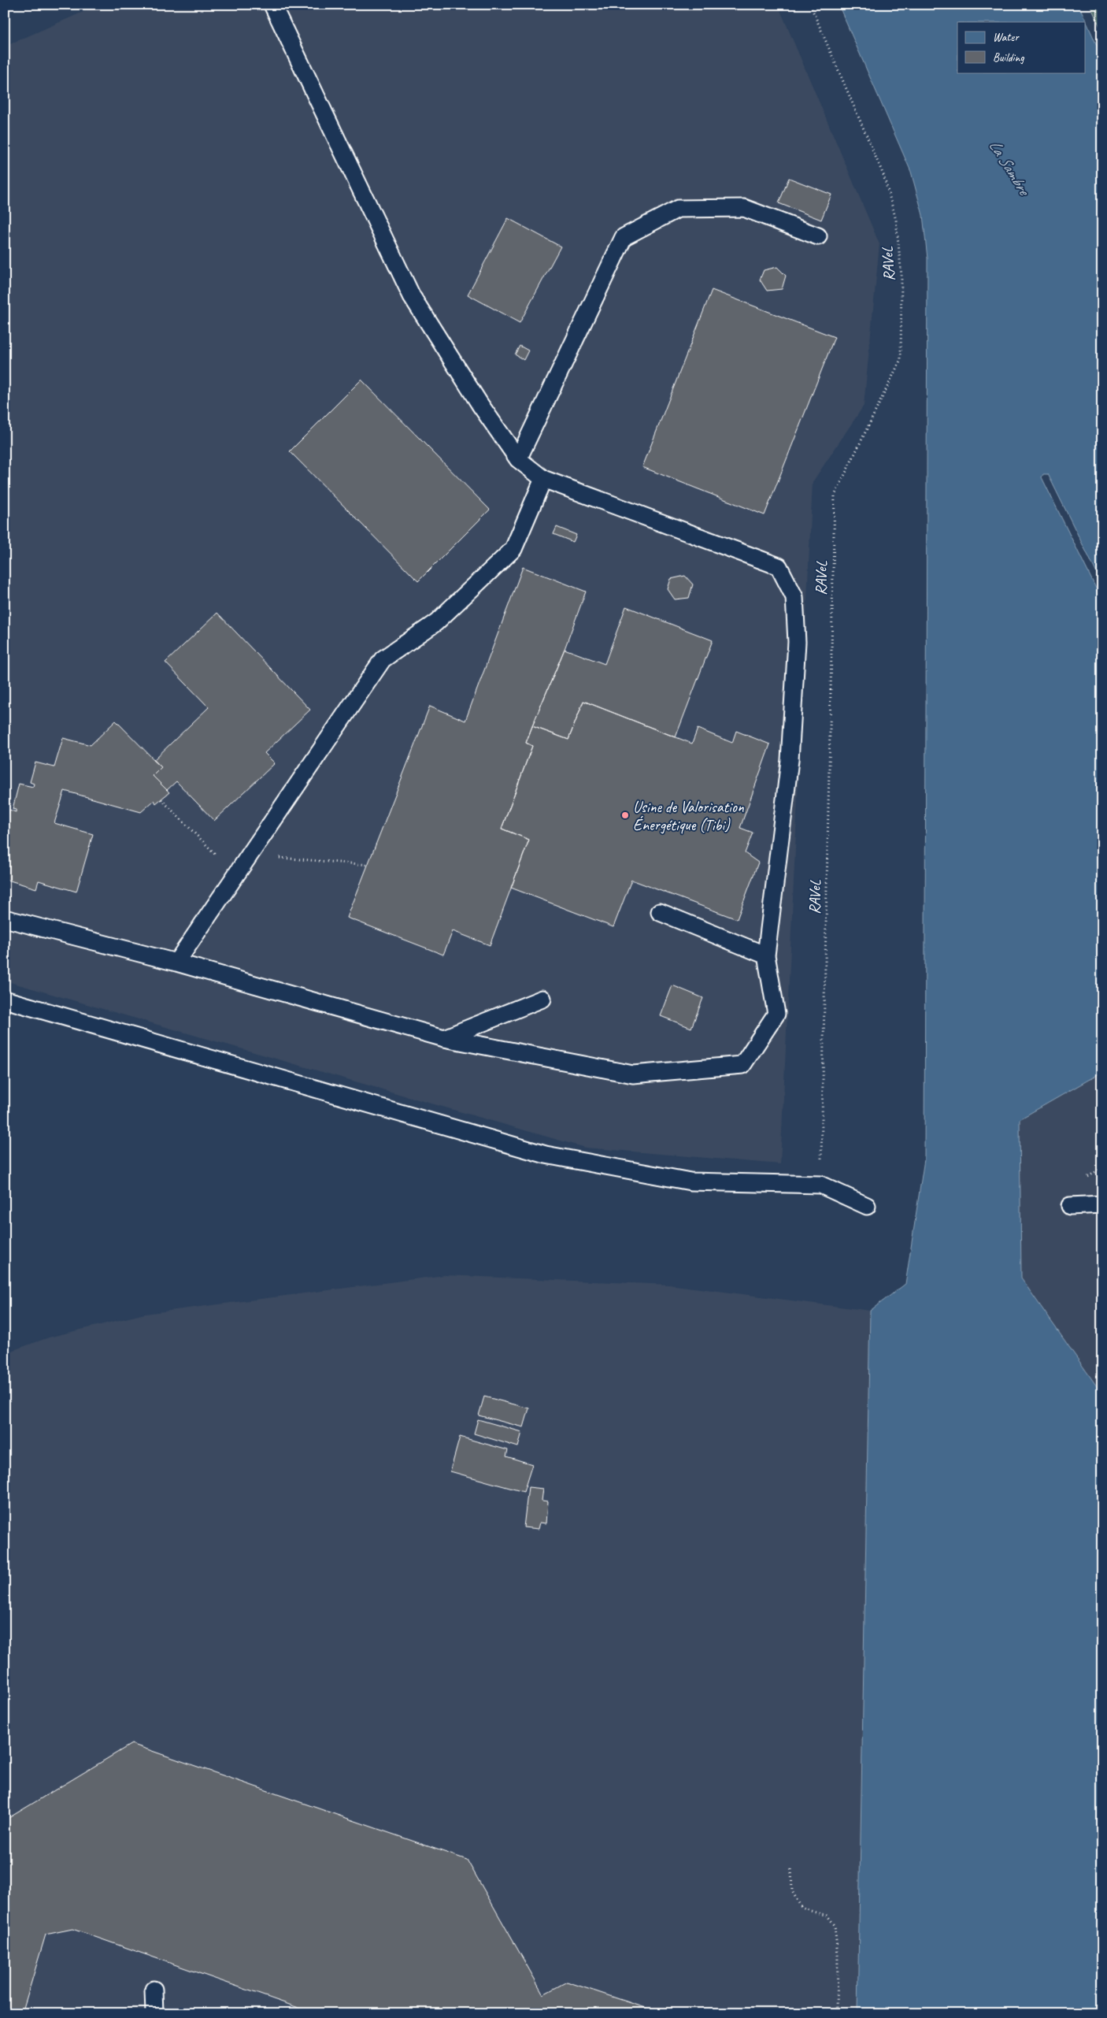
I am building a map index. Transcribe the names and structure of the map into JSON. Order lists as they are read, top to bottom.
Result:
{
  "streets": {
    "path": ["RAVeL"]
  },
  "water": ["La Sambre"],
  "places": ["Usine de Valorisation Énergétique (Tibi)"],
  "legend": ["Water", "Building"]
}
